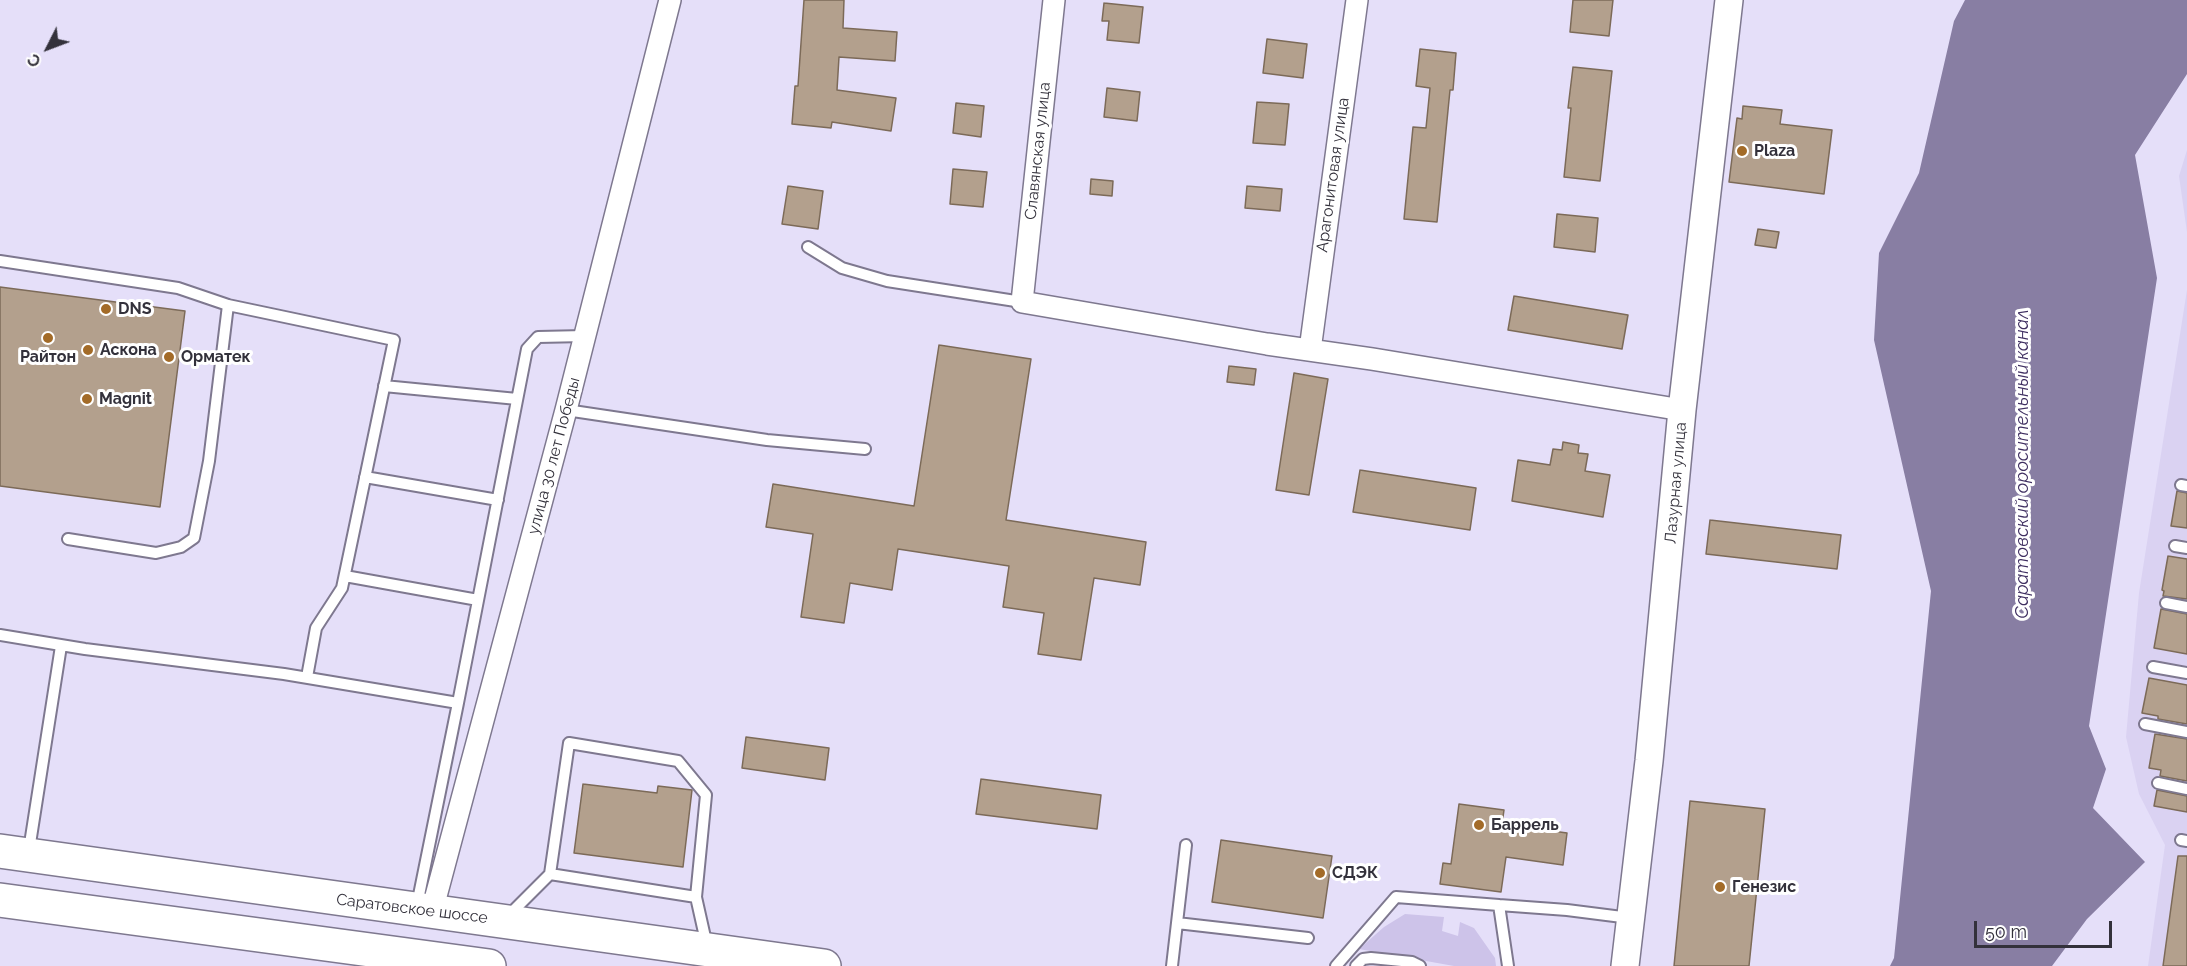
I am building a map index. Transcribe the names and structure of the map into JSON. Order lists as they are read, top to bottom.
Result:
{
  "streets": {
    "main road": ["Саратовское шоссе"],
    "street": [
      "Славянская улица",
      "Арагонитовая улица",
      "улица 30 лет Победы",
      "Лазурная улица"
    ]
  },
  "crossings": [
    ["улица 30 лет Победы", "Саратовское шоссе"]
  ],
  "water": ["Саратовский оросительный канал"],
  "places": [
    "Plaza",
    "DNS",
    "Райтон",
    "Аскона",
    "Орматек",
    "Magnit",
    "Баррель",
    "СДЭК",
    "Генезис"
  ],
  "scale_bar": "50 m",
  "north": "bottom left"
}
